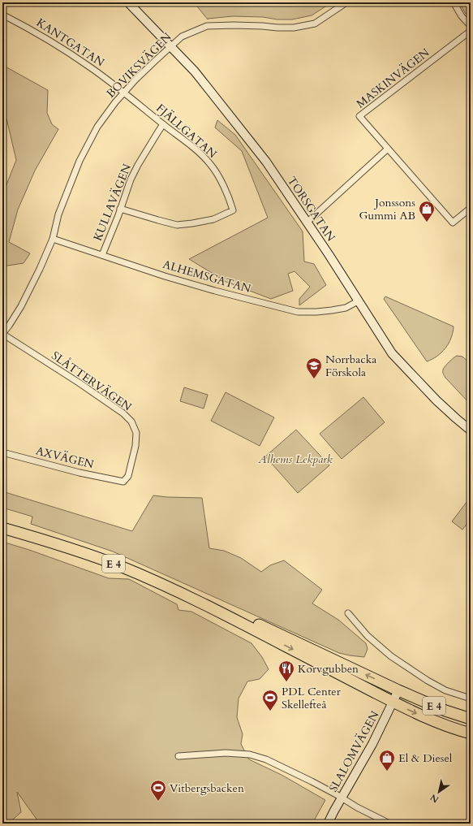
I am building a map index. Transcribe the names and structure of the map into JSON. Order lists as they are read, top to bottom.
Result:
{
  "streets": {
    "highway": ["E 4"],
    "main road": ["TORSGATAN", "SLALOMVÄGEN"],
    "street": [
      "KANTGATAN",
      "BOVIKSVÄGEN",
      "MASKINVÄGEN",
      "FJÄLLGATAN",
      "KULLAVÄGEN",
      "ALHEMSGATAN",
      "SLÅTTERVÄGEN",
      "AXVÄGEN"
    ]
  },
  "crossings": [
    ["KANTGATAN", "BOVIKSVÄGEN"],
    ["KANTGATAN", "FJÄLLGATAN"],
    ["BOVIKSVÄGEN", "FJÄLLGATAN"],
    ["BOVIKSVÄGEN", "TORSGATAN"],
    ["BOVIKSVÄGEN", "ALHEMSGATAN"],
    ["BOVIKSVÄGEN", "SLÅTTERVÄGEN"],
    ["FJÄLLGATAN", "KULLAVÄGEN"],
    ["KULLAVÄGEN", "ALHEMSGATAN"],
    ["TORSGATAN", "ALHEMSGATAN"],
    ["SLÅTTERVÄGEN", "AXVÄGEN"],
    ["E 4", "SLALOMVÄGEN"]
  ],
  "parks": ["Alhems Lekpark"],
  "places": {
    "shop": ["Jonssons Gummi AB", "El & Diesel"],
    "school or university": ["Norrbacka Förskola"],
    "restaurant": ["Korvgubben"],
    "sports": ["PDL Center Skellefteå", "Vitbergsbacken"]
  },
  "north": "bottom left"
}
